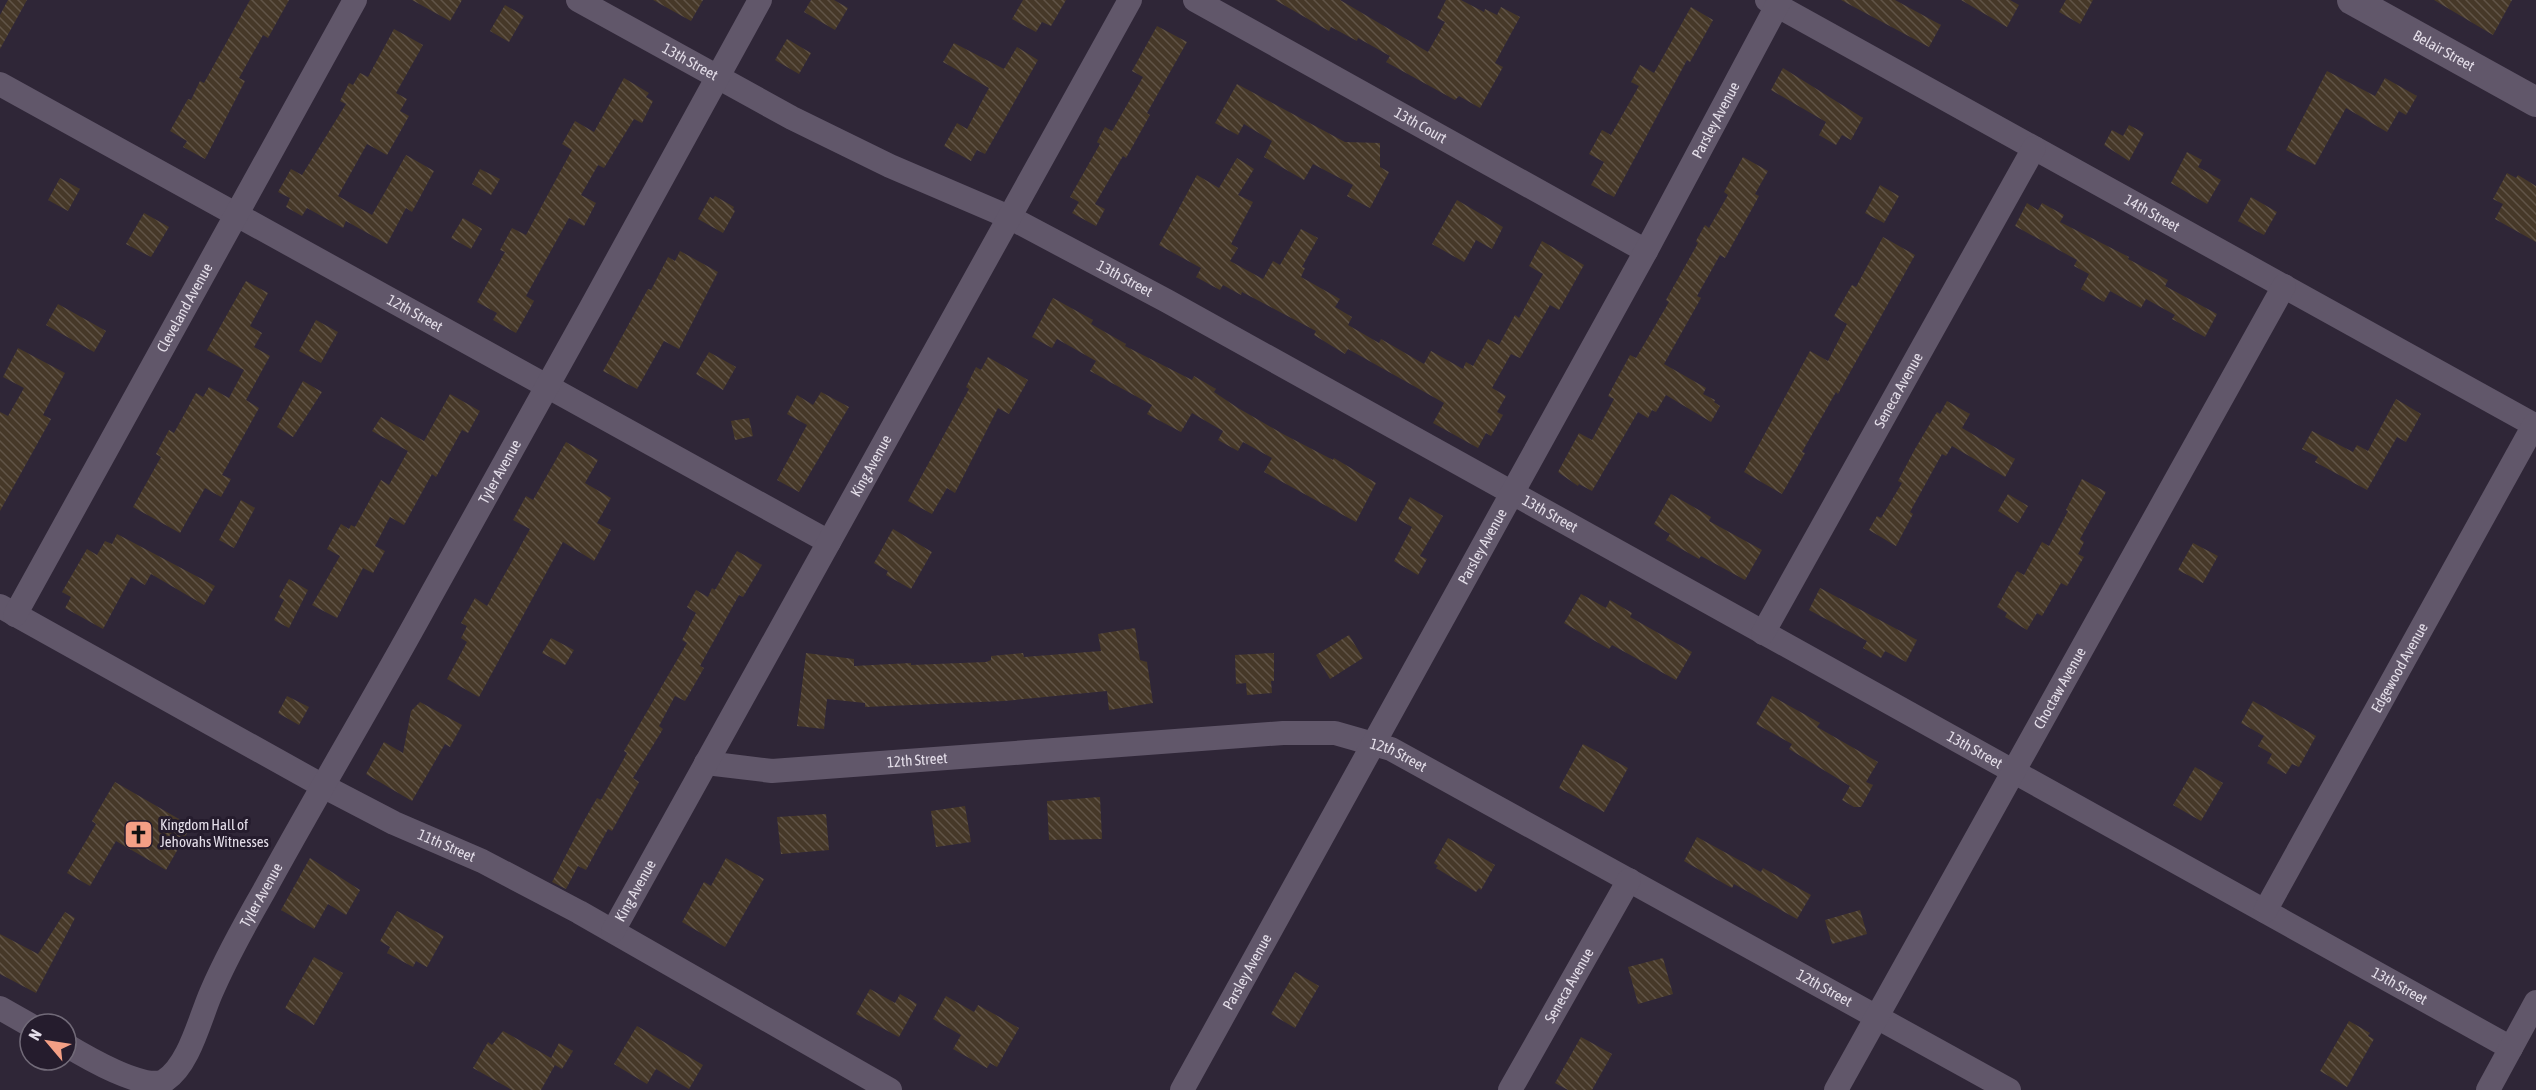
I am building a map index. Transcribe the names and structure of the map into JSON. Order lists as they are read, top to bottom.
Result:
{
  "streets": {
    "street": [
      "Belair Street",
      "13th Street",
      "Parsley Avenue",
      "13th Court",
      "14th Street",
      "Cleveland Avenue",
      "12th Street",
      "Seneca Avenue",
      "King Avenue",
      "Tyler Avenue",
      "Edgewood Avenue",
      "Choctaw Avenue",
      "11th Street"
    ]
  },
  "crossings": [
    ["13th Street", "Parsley Avenue"],
    ["13th Street", "Seneca Avenue"],
    ["13th Street", "King Avenue"],
    ["13th Street", "Tyler Avenue"],
    ["13th Street", "Edgewood Avenue"],
    ["13th Street", "Choctaw Avenue"],
    ["Parsley Avenue", "13th Court"],
    ["Parsley Avenue", "14th Street"],
    ["Parsley Avenue", "12th Street"],
    ["14th Street", "Seneca Avenue"],
    ["14th Street", "Edgewood Avenue"],
    ["14th Street", "Choctaw Avenue"],
    ["Cleveland Avenue", "12th Street"],
    ["Cleveland Avenue", "11th Street"],
    ["12th Street", "Seneca Avenue"],
    ["12th Street", "King Avenue"],
    ["12th Street", "Tyler Avenue"],
    ["12th Street", "Choctaw Avenue"],
    ["King Avenue", "11th Street"],
    ["Tyler Avenue", "11th Street"]
  ],
  "places": {
    "church": ["Kingdom Hall of Jehovahs Witnesses"]
  },
  "north": "top left"
}
